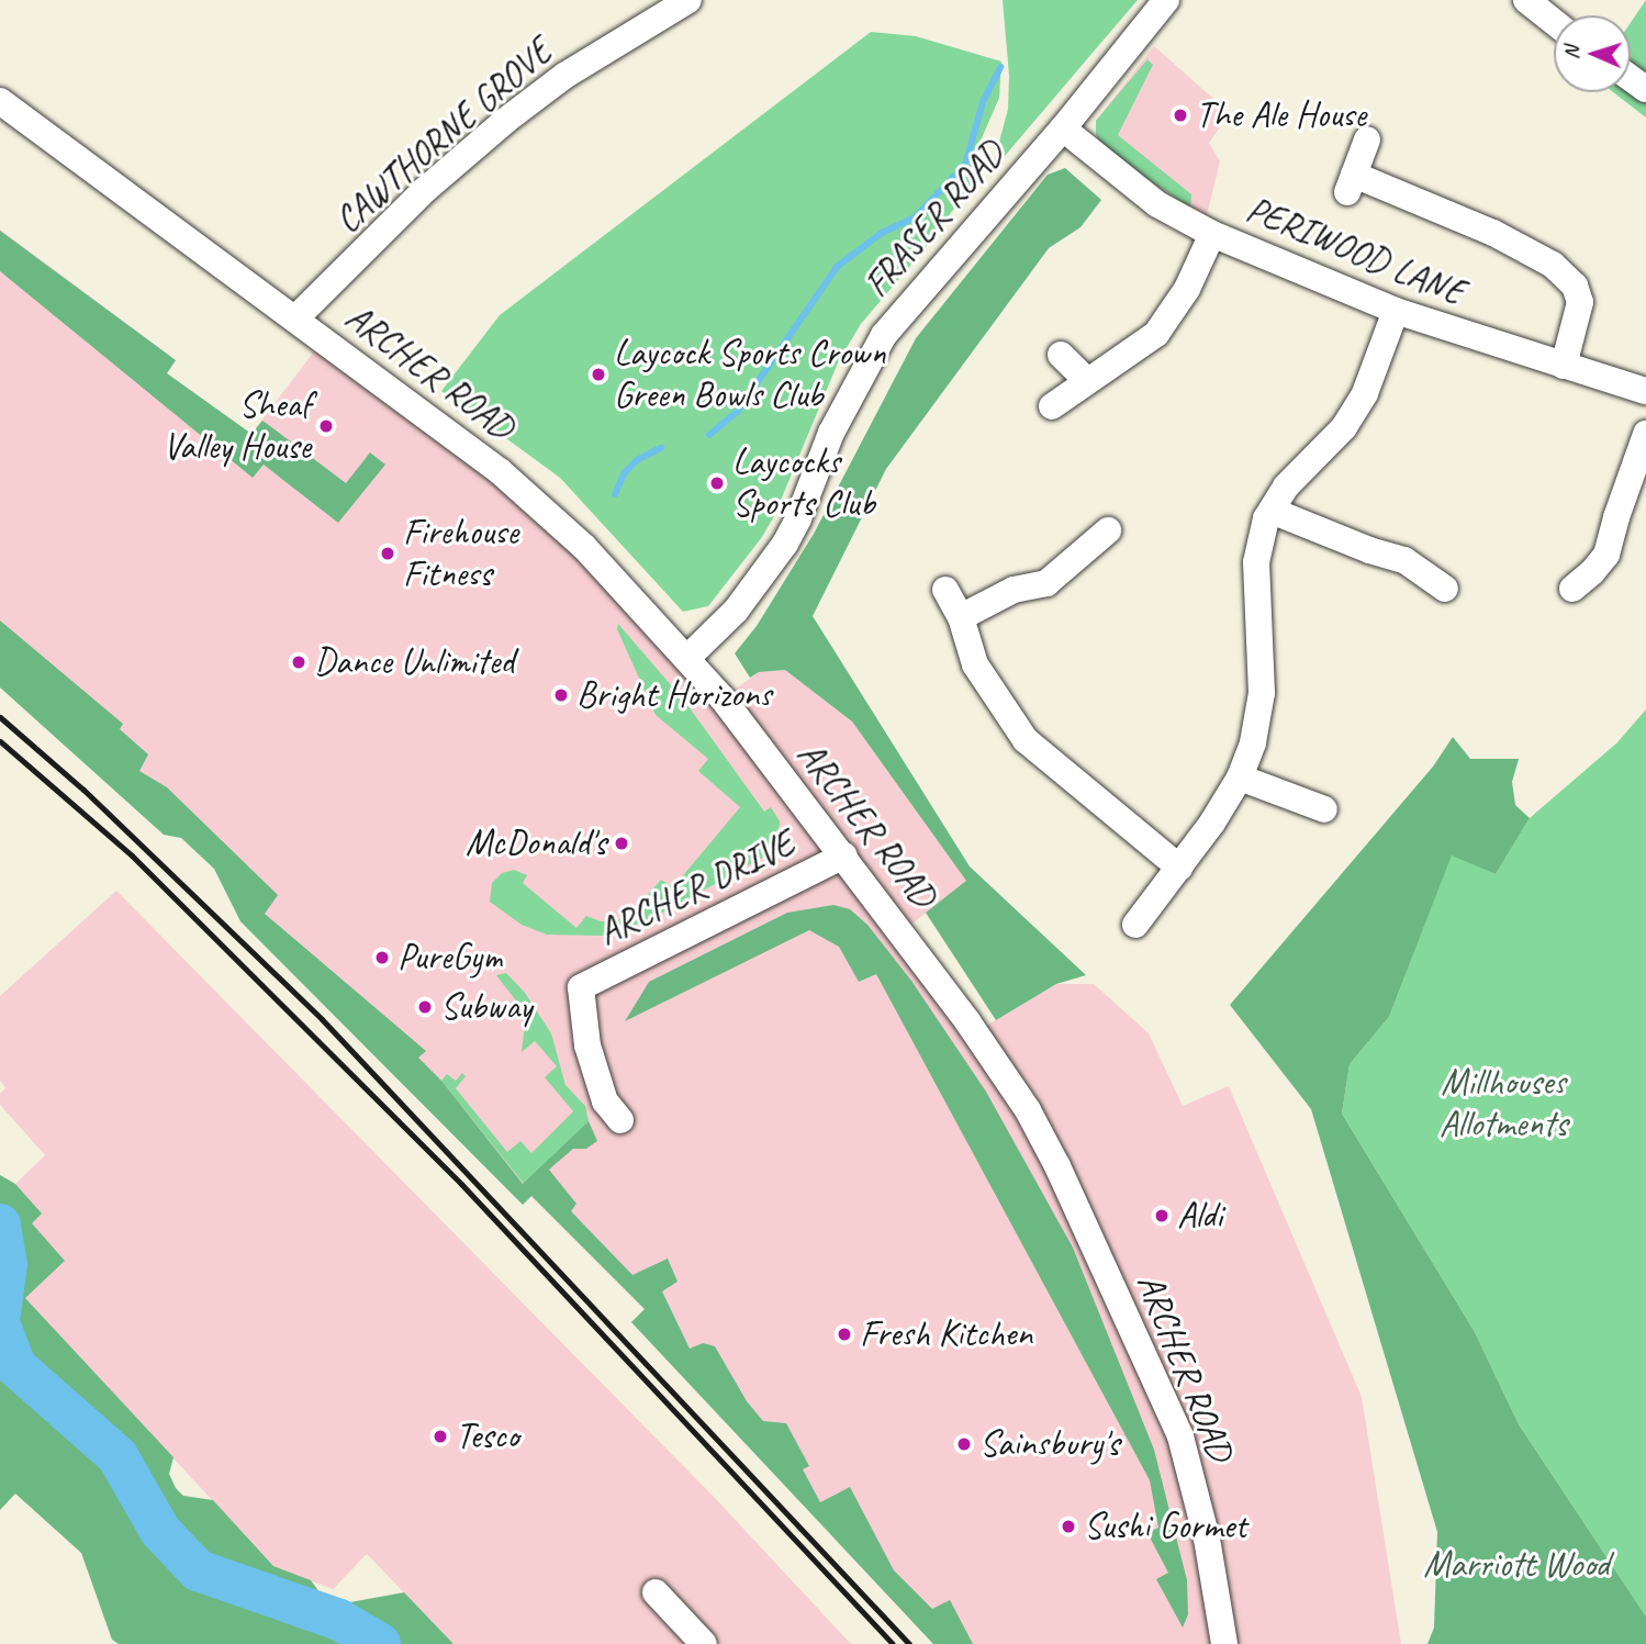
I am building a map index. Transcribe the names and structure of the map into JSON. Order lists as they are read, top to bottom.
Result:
{
  "streets": {
    "street": [
      "CAWTHORNE GROVE",
      "FRASER ROAD",
      "PERIWOOD LANE",
      "ARCHER ROAD",
      "ARCHER DRIVE"
    ]
  },
  "crossings": [
    ["CAWTHORNE GROVE", "ARCHER ROAD"],
    ["FRASER ROAD", "PERIWOOD LANE"],
    ["FRASER ROAD", "ARCHER ROAD"],
    ["ARCHER ROAD", "ARCHER DRIVE"]
  ],
  "parks": ["Millhouses Allotments", "Marriott Wood"],
  "places": [
    "The Ale House",
    "Laycock Sports Crown Green Bowls Club",
    "Sheaf Valley House",
    "Laycocks Sports Club",
    "Firehouse Fitness",
    "Dance Unlimited",
    "Bright Horizons",
    "McDonald's",
    "PureGym",
    "Subway",
    "Aldi",
    "Fresh Kitchen",
    "Tesco",
    "Sainsbury's",
    "Sushi Gormet"
  ],
  "north": "left"
}
